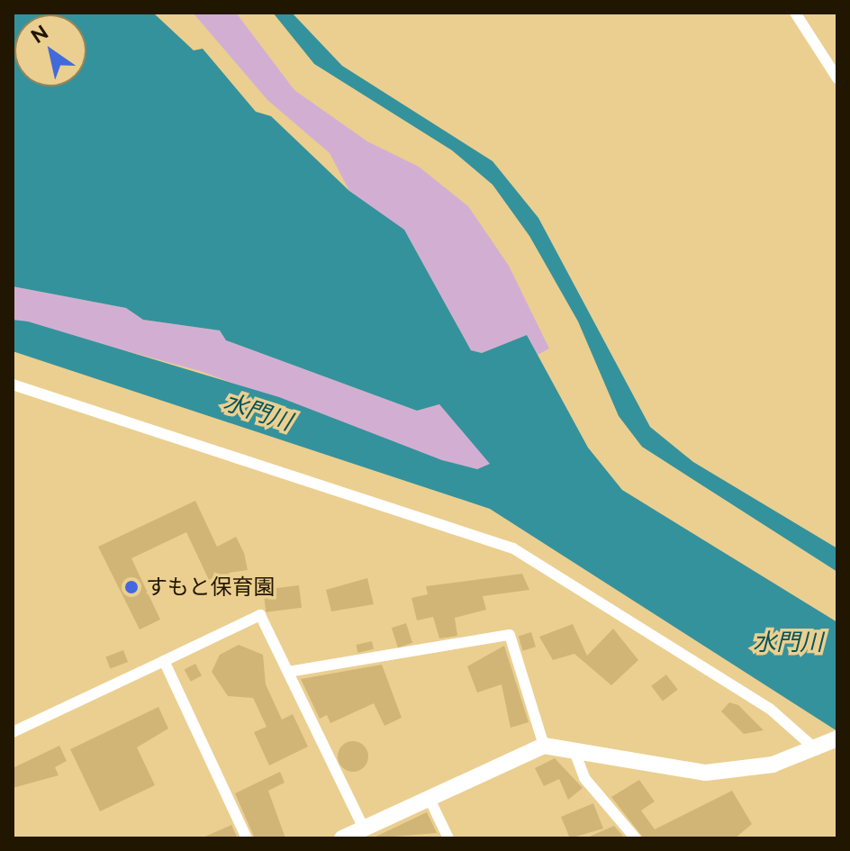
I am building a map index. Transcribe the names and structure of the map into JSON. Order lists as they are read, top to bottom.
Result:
{
  "water": ["水門川"],
  "places": ["すもと保育園"],
  "north": "top left"
}
